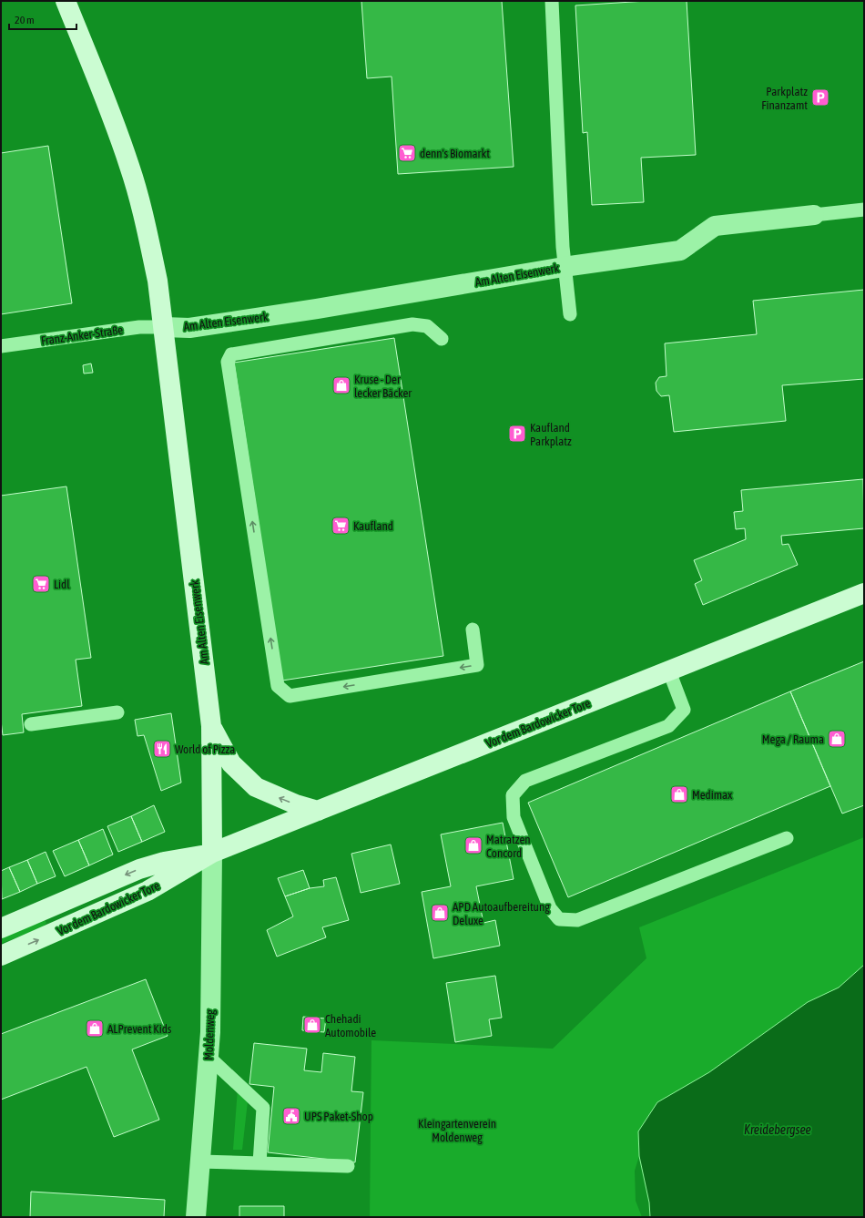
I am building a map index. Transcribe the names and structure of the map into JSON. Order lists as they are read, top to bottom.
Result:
{
  "streets": {
    "main road": ["Am Alten Eisenwerk", "Vor dem Bardowicker Tore"],
    "street": ["Moldenweg"],
    "lane": ["Franz-Anker-Straße"]
  },
  "crossings": [
    ["Am Alten Eisenwerk", "Franz-Anker-Straße"],
    ["Am Alten Eisenwerk", "Vor dem Bardowicker Tore"],
    ["Am Alten Eisenwerk", "Moldenweg"],
    ["Vor dem Bardowicker Tore", "Moldenweg"]
  ],
  "water": ["Kreidebergsee"],
  "parks": ["Kleingartenverein Moldenweg"],
  "places": {
    "parking": ["Parkplatz Finanzamt", "Kaufland Parkplatz"],
    "supermarket": ["denn's Biomarkt", "Kaufland", "Lidl"],
    "shop": [
      "Kruse - Der lecker Bäcker",
      "Mega / Rauma",
      "Medimax",
      "Matratzen Concord",
      "APD Autoaufbereitung Deluxe",
      "Chehadi Automobile",
      "ALPrevent Kids"
    ],
    "restaurant": ["World of Pizza"],
    "public building": ["UPS Paket-Shop"]
  },
  "scale_bar": "20 m"
}
